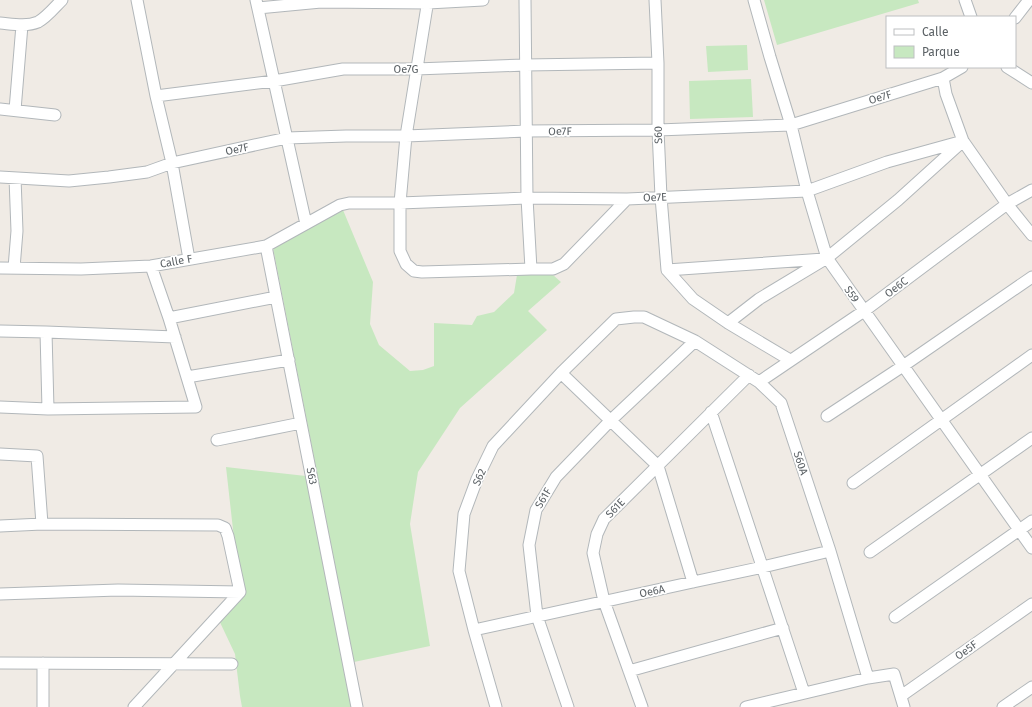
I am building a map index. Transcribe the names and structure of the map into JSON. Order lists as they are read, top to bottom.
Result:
{
  "streets": {
    "street": [
      "Oe7G",
      "Oe7F",
      "S60",
      "Oe7E",
      "Calle F",
      "Oe6C",
      "S59",
      "S60A",
      "S63",
      "S62",
      "S61F",
      "S61E",
      "Oe6A",
      "Oe5F"
    ]
  },
  "crossings": [
    ["Oe7G", "S60"],
    ["Oe7F", "S60"],
    ["Oe7F", "S59"],
    ["S60", "Oe7E"],
    ["Oe7E", "Calle F"],
    ["Oe7E", "S59"],
    ["Calle F", "S63"],
    ["Oe6C", "S59"],
    ["Oe6C", "S60A"],
    ["S60A", "S62"],
    ["S60A", "S61F"],
    ["S60A", "S61E"],
    ["S60A", "Oe6A"],
    ["S62", "Oe6A"],
    ["S61F", "Oe6A"],
    ["S61E", "Oe6A"]
  ],
  "legend": ["Calle", "Parque"]
}
